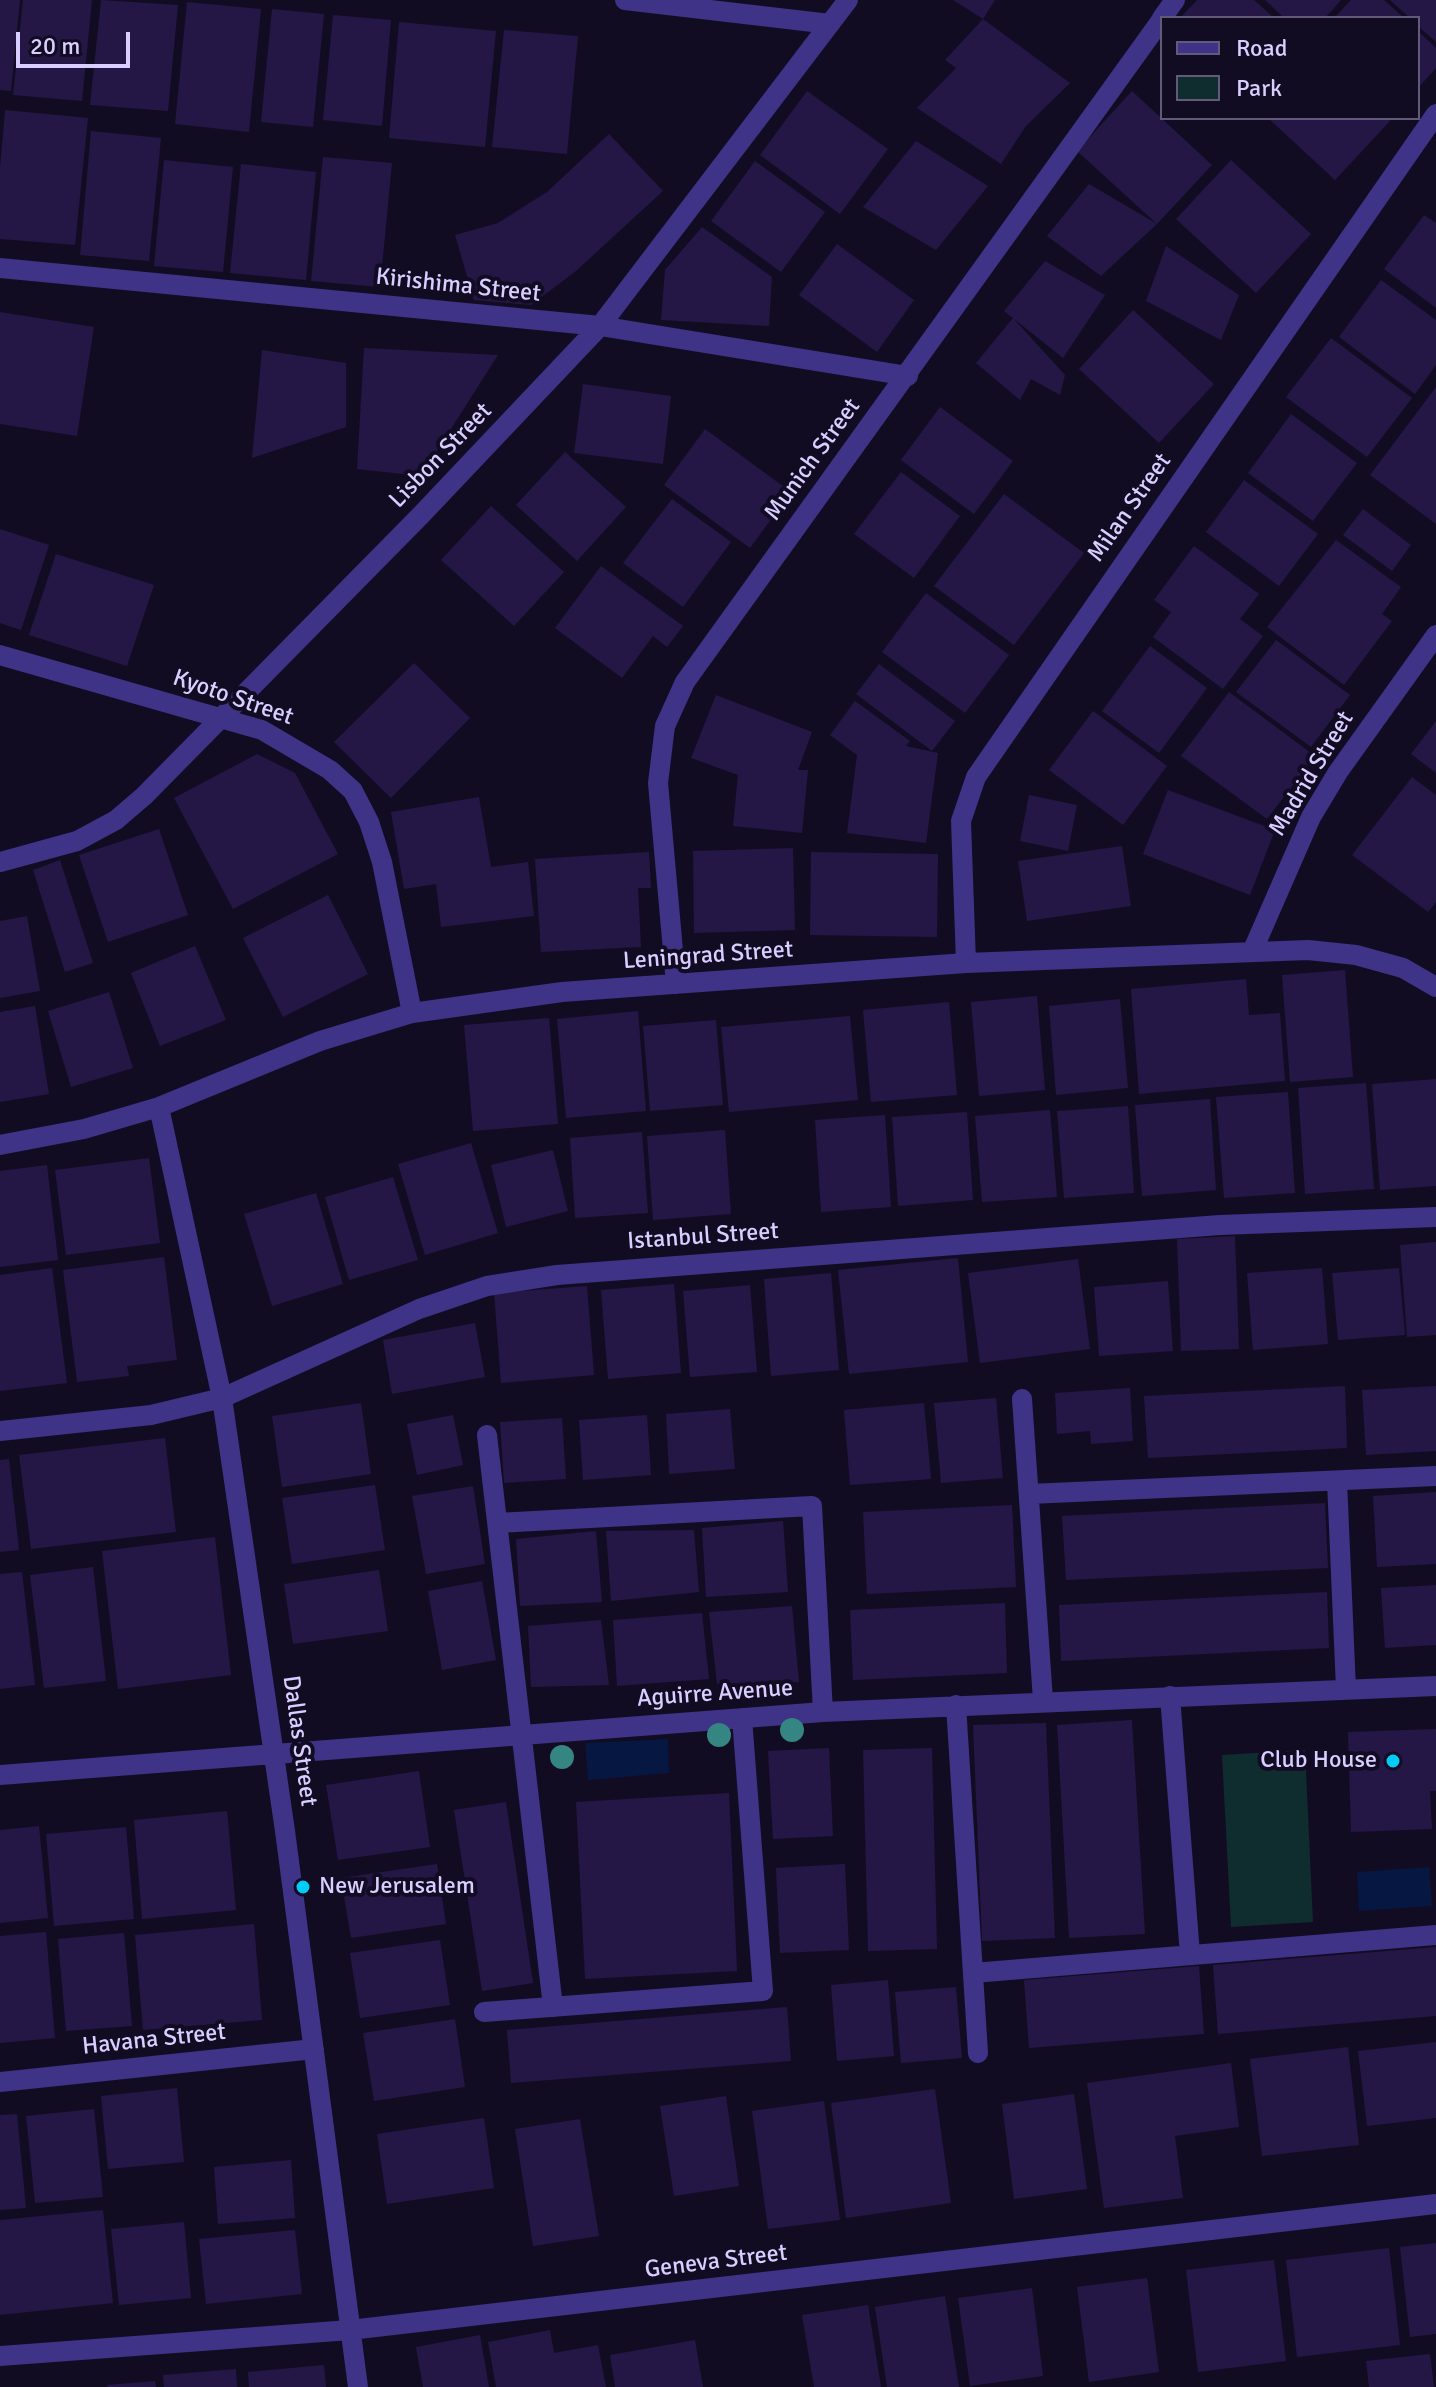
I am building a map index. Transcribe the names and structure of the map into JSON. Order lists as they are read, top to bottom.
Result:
{
  "streets": {
    "street": [
      "Kirishima Street",
      "Lisbon Street",
      "Munich Street",
      "Milan Street",
      "Kyoto Street",
      "Madrid Street",
      "Leningrad Street",
      "Istanbul Street",
      "Aguirre Avenue",
      "Dallas Street",
      "Havana Street",
      "Geneva Street"
    ]
  },
  "crossings": [
    ["Kirishima Street", "Lisbon Street"],
    ["Kirishima Street", "Munich Street"],
    ["Lisbon Street", "Kyoto Street"],
    ["Munich Street", "Leningrad Street"],
    ["Milan Street", "Leningrad Street"],
    ["Kyoto Street", "Leningrad Street"],
    ["Madrid Street", "Leningrad Street"],
    ["Leningrad Street", "Dallas Street"],
    ["Istanbul Street", "Dallas Street"],
    ["Aguirre Avenue", "Dallas Street"],
    ["Dallas Street", "Havana Street"],
    ["Dallas Street", "Geneva Street"]
  ],
  "places": ["Club House", "New Jerusalem"],
  "legend": ["Road", "Park"],
  "scale_bar": "20 m"
}
